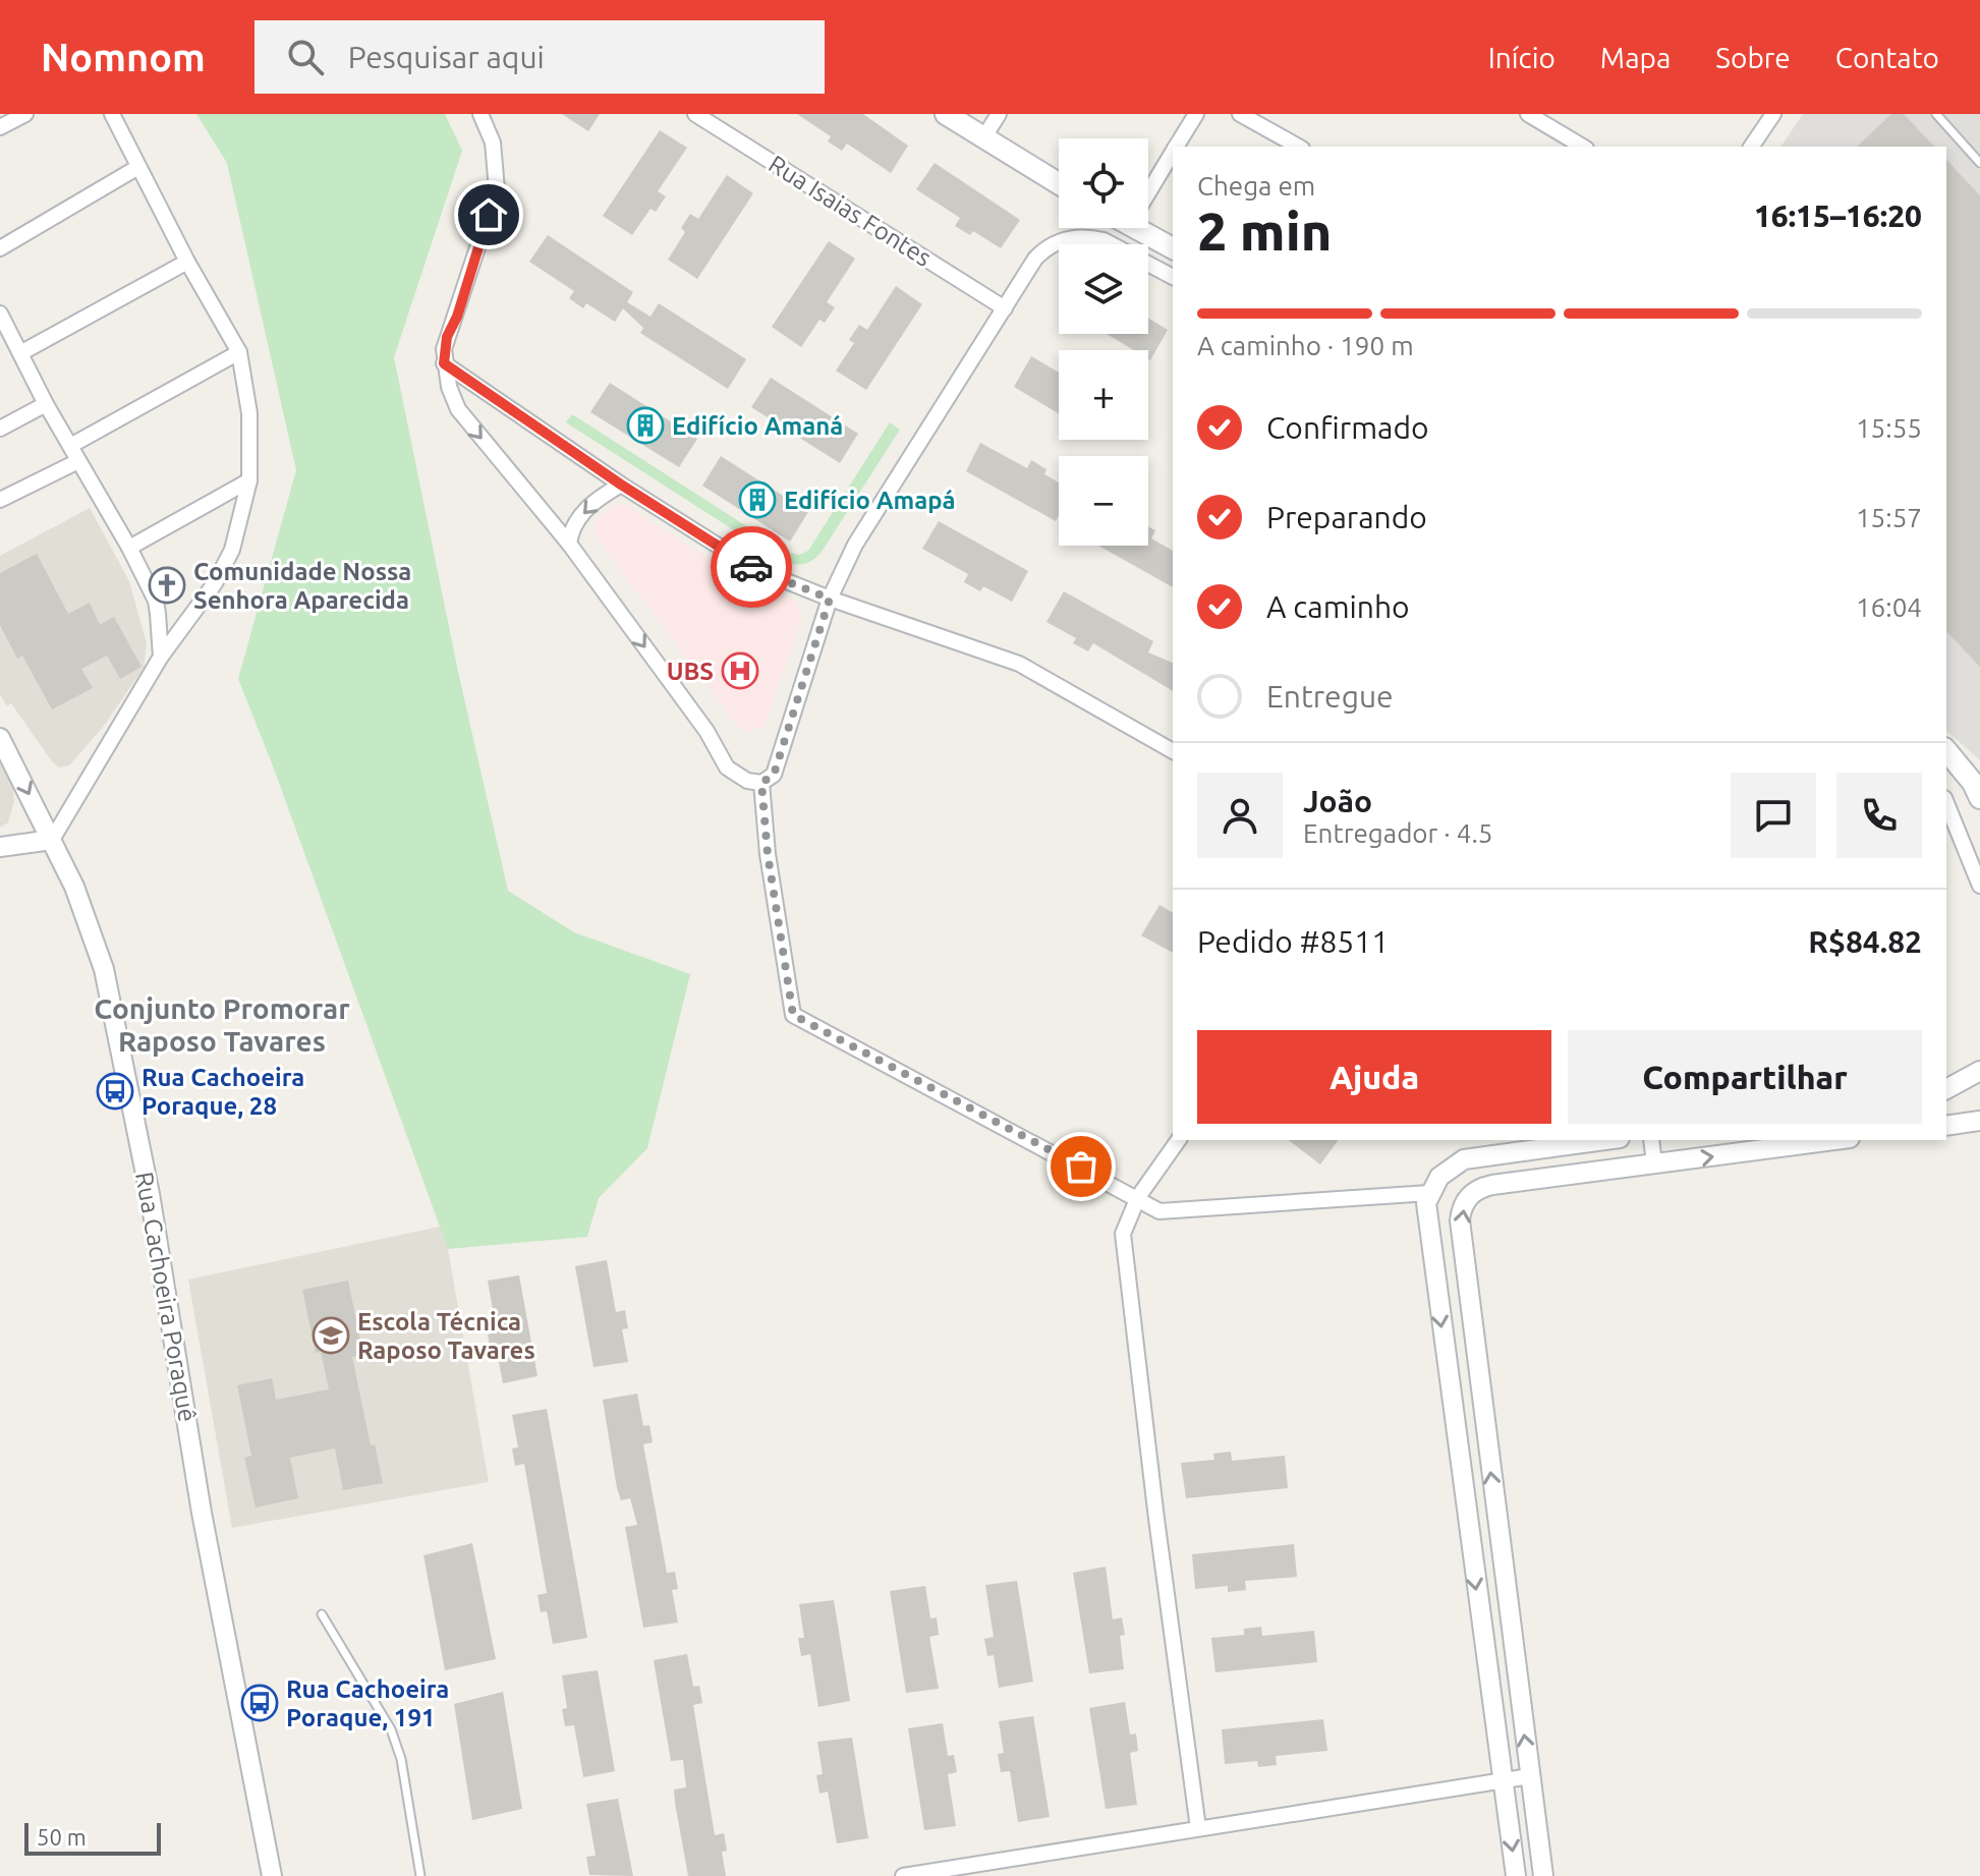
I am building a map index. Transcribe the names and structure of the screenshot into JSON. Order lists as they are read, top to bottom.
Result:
{
  "streets": {
    "street": ["Rua Isaias Fontes", "Rua Cachoeira Poraquê"]
  },
  "districts": ["Conjunto Promorar Raposo Tavares"],
  "places": {
    "building": ["Edifício Amaná", "Edifício Amapá"],
    "church": ["Comunidade Nossa Senhora Aparecida"],
    "hospital": ["UBS"],
    "bus stop": ["Rua Cachoeira Poraque, 28", "Rua Cachoeira Poraque, 191"],
    "school or university": ["Escola Técnica Raposo Tavares"]
  },
  "scale_bar": "50 m",
  "page": {
    "header": "Nomnom",
    "search": "Pesquisar aqui",
    "nav": [
      "Início",
      "Mapa",
      "Sobre",
      "Contato"
    ],
    "map_buttons": ["+", "−"],
    "heading": ["2 min", "Chega em", "16:15–16:20"],
    "panel": [
      "João",
      "Entregador · 4.5",
      "Pedido #8511",
      "R$84.82"
    ],
    "bar": "A caminho · 190 m",
    "list": [
      ["Confirmado", "15:55"],
      ["Preparando", "15:57"],
      ["A caminho", "16:04"],
      "Entregue"
    ],
    "buttons": ["Ajuda", "Compartilhar"],
    "scale": "50 m"
  }
}
